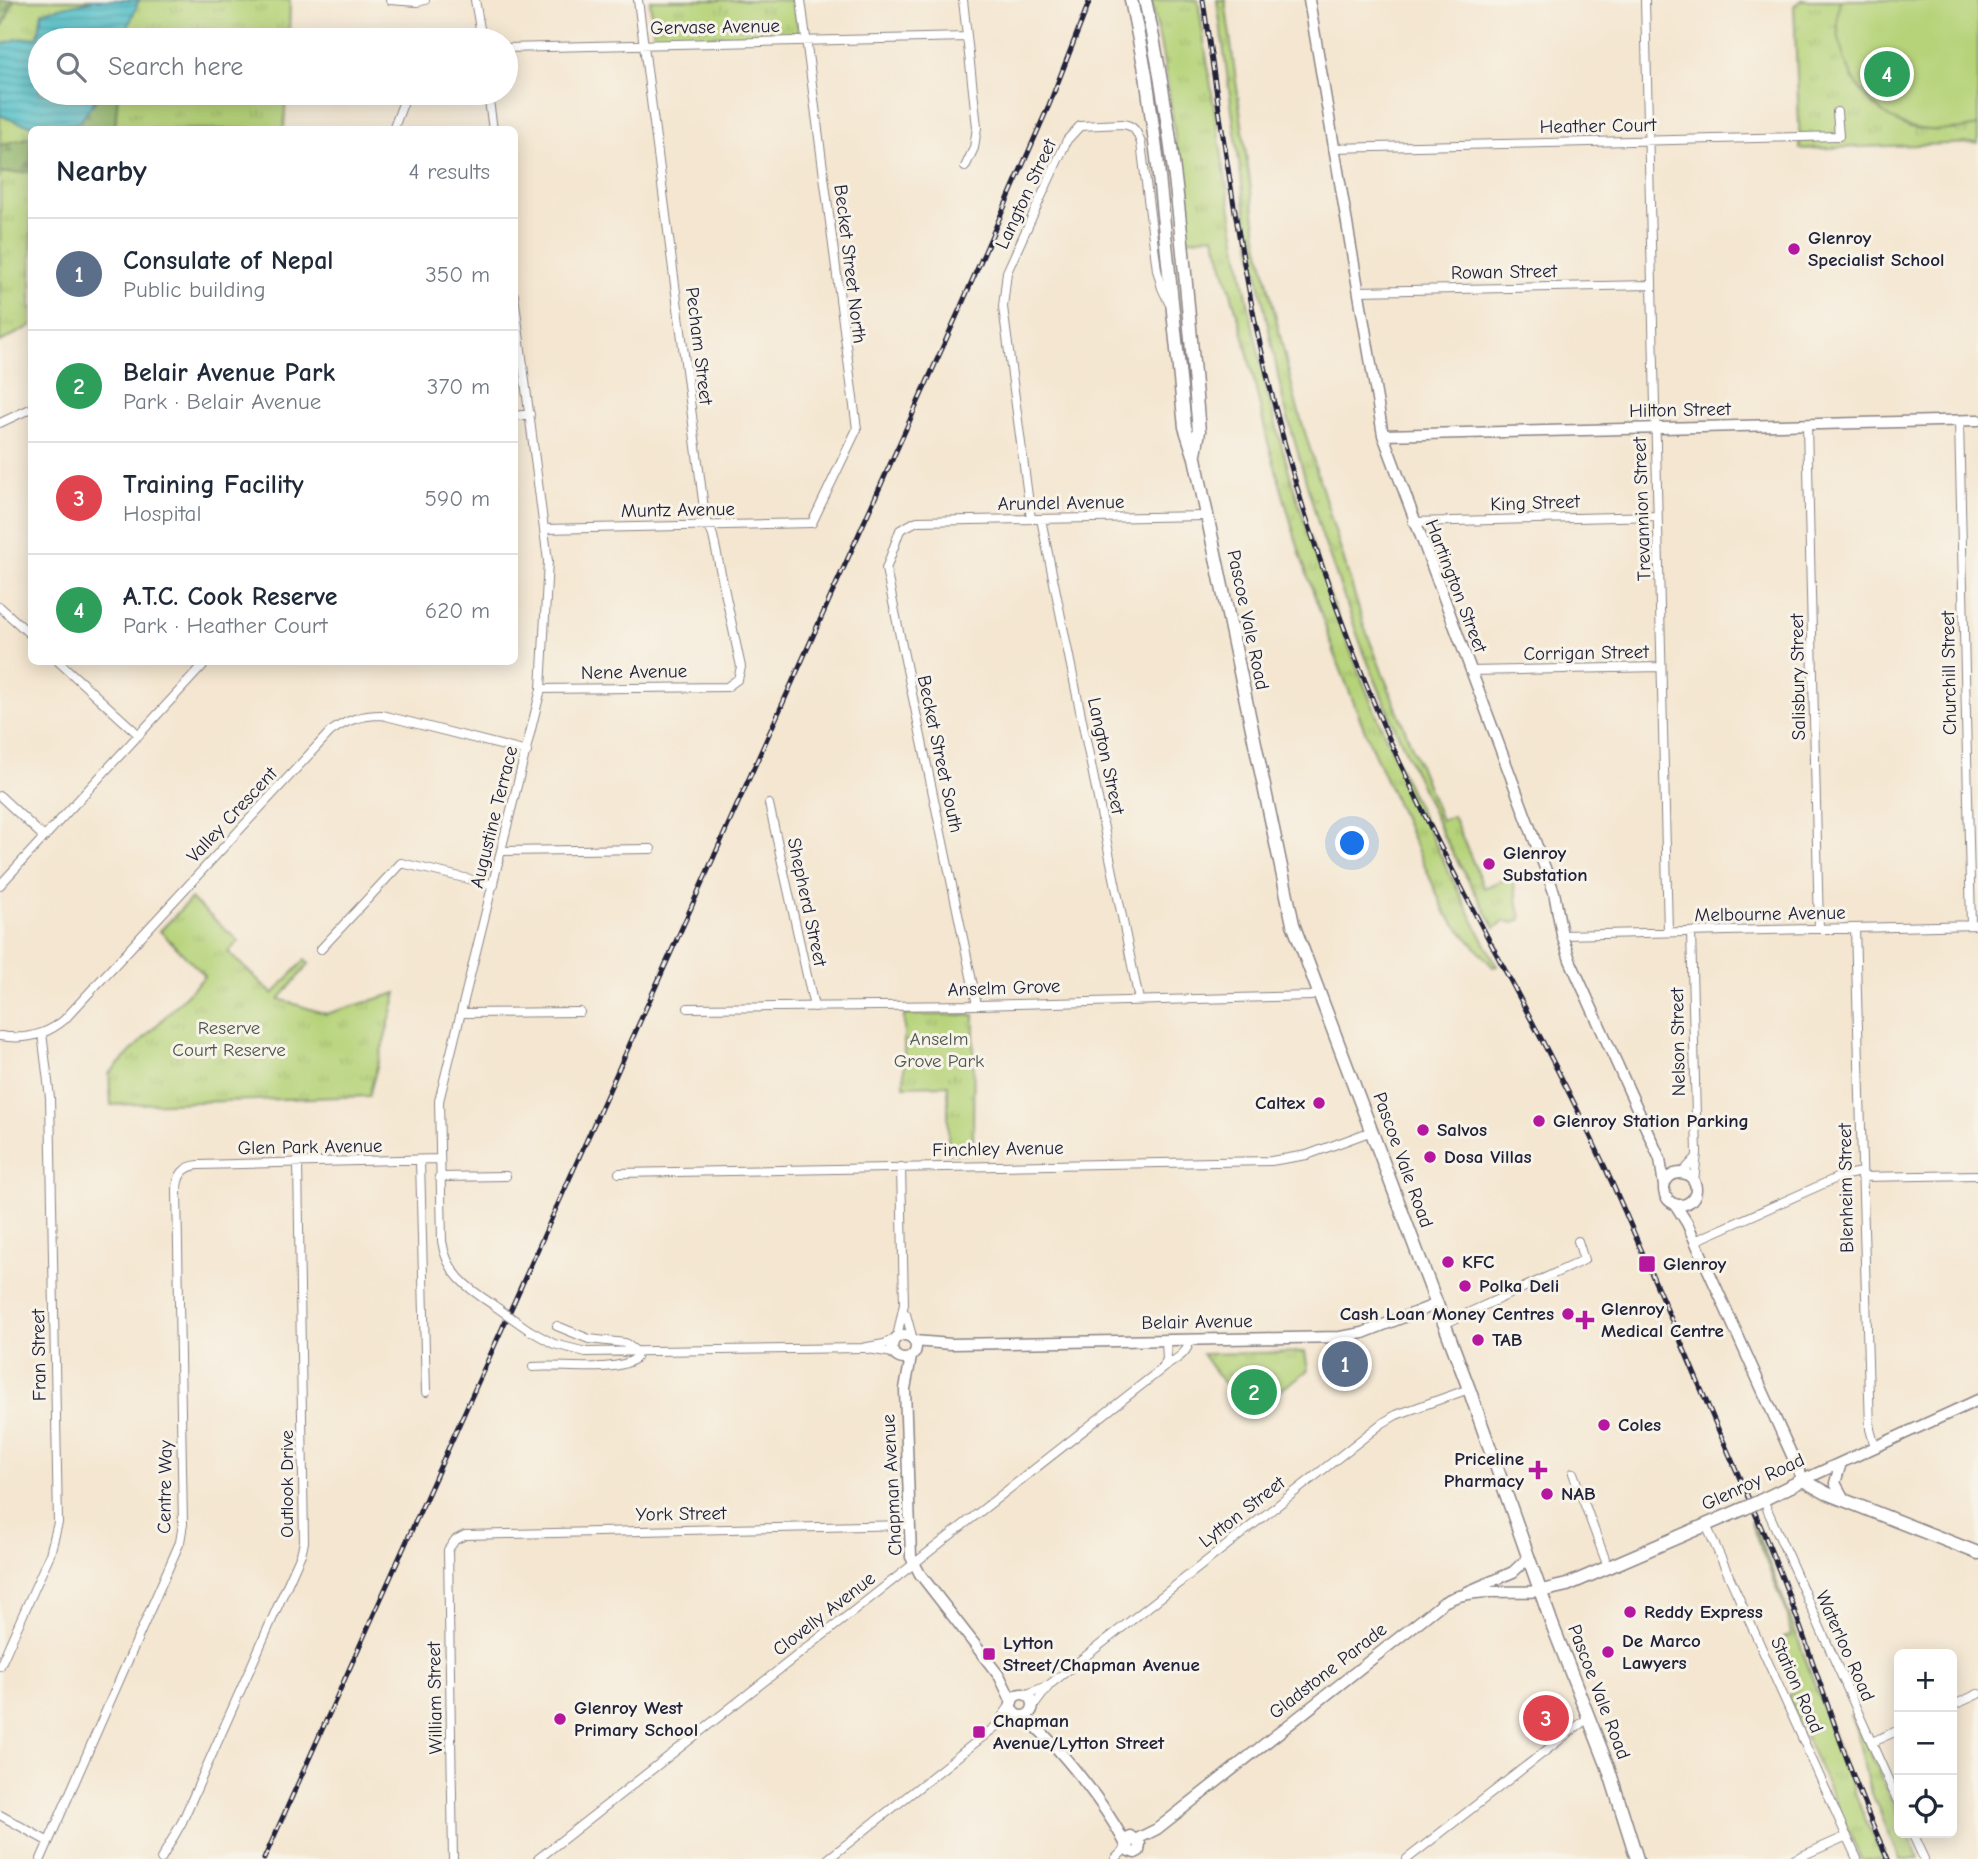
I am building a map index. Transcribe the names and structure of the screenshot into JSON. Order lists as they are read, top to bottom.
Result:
{
  "streets": {
    "main road": ["Pascoe Vale Road", "Glenroy Road"],
    "street": [
      "Gervase Avenue",
      "Heather Court",
      "Langton Street",
      "Becket Street North",
      "Rowan Street",
      "Pecham Street",
      "Hilton Street",
      "Arundel Avenue",
      "King Street",
      "Trevannion Street",
      "Muntz Avenue",
      "Hartington Street",
      "Corrigan Street",
      "Nene Avenue",
      "Churchill Street",
      "Salisbury Street",
      "Becket Street South",
      "Valley Crescent",
      "Augustine Terrace",
      "Shepherd Street",
      "Melbourne Avenue",
      "Anselm Grove",
      "Nelson Street",
      "Glen Park Avenue",
      "Finchley Avenue",
      "Blenheim Street",
      "Belair Avenue",
      "Fran Street",
      "Outlook Drive",
      "Chapman Avenue",
      "Centre Way",
      "Lytton Street",
      "York Street",
      "Clovelly Avenue",
      "Waterloo Road",
      "Gladstone Parade",
      "Station Road",
      "William Street"
    ]
  },
  "crossings": [
    ["Gervase Avenue", "Becket Street North"],
    ["Gervase Avenue", "Pecham Street"],
    ["Heather Court", "Trevannion Street"],
    ["Heather Court", "Hartington Street"],
    ["Langton Street", "Arundel Avenue"],
    ["Langton Street", "Pascoe Vale Road"],
    ["Langton Street", "Anselm Grove"],
    ["Becket Street North", "Muntz Avenue"],
    ["Rowan Street", "Trevannion Street"],
    ["Rowan Street", "Hartington Street"],
    ["Pecham Street", "Muntz Avenue"],
    ["Pecham Street", "Nene Avenue"],
    ["Hilton Street", "Trevannion Street"],
    ["Hilton Street", "Hartington Street"],
    ["Hilton Street", "Churchill Street"],
    ["Hilton Street", "Salisbury Street"],
    ["Arundel Avenue", "Pascoe Vale Road"],
    ["Arundel Avenue", "Becket Street South"],
    ["King Street", "Trevannion Street"],
    ["King Street", "Hartington Street"],
    ["Trevannion Street", "Corrigan Street"],
    ["Trevannion Street", "Melbourne Avenue"],
    ["Muntz Avenue", "Augustine Terrace"],
    ["Hartington Street", "Corrigan Street"],
    ["Hartington Street", "Melbourne Avenue"],
    ["Hartington Street", "Nelson Street"],
    ["Pascoe Vale Road", "Anselm Grove"],
    ["Pascoe Vale Road", "Finchley Avenue"],
    ["Pascoe Vale Road", "Belair Avenue"],
    ["Pascoe Vale Road", "Glenroy Road"],
    ["Pascoe Vale Road", "Lytton Street"],
    ["Pascoe Vale Road", "Gladstone Parade"],
    ["Nene Avenue", "Augustine Terrace"],
    ["Churchill Street", "Melbourne Avenue"],
    ["Salisbury Street", "Melbourne Avenue"],
    ["Becket Street South", "Anselm Grove"],
    ["Valley Crescent", "Augustine Terrace"],
    ["Valley Crescent", "Fran Street"],
    ["Augustine Terrace", "Glen Park Avenue"],
    ["Shepherd Street", "Anselm Grove"],
    ["Melbourne Avenue", "Nelson Street"],
    ["Melbourne Avenue", "Blenheim Street"],
    ["Glen Park Avenue", "Outlook Drive"],
    ["Glen Park Avenue", "Centre Way"],
    ["Blenheim Street", "Glenroy Road"],
    ["Belair Avenue", "Chapman Avenue"],
    ["Belair Avenue", "Clovelly Avenue"],
    ["Glenroy Road", "Waterloo Road"],
    ["Glenroy Road", "Gladstone Parade"],
    ["Glenroy Road", "Station Road"],
    ["Chapman Avenue", "Lytton Street"],
    ["Chapman Avenue", "York Street"],
    ["Chapman Avenue", "Clovelly Avenue"],
    ["York Street", "William Street"]
  ],
  "parks": ["Reserve Court Reserve", "Anselm Grove Park"],
  "places": {
    "other": [
      "Glenroy Specialist School",
      "Glenroy Substation",
      "Caltex",
      "Glenroy Station Parking",
      "Salvos",
      "Dosa Villas",
      "KFC",
      "Polka Deli",
      "Cash Loan Money Centres",
      "TAB",
      "Coles",
      "NAB",
      "Reddy Express",
      "De Marco Lawyers",
      "Glenroy West Primary School"
    ],
    "transit": ["Glenroy", "Lytton Street/Chapman Avenue", "Chapman Avenue/Lytton Street"],
    "health": ["Glenroy Medical Centre", "Priceline Pharmacy"]
  },
  "page": {
    "search": "Search here",
    "pins": [
      "4",
      "1",
      "2",
      "3"
    ],
    "heading": ["Nearby", "4 results"],
    "list": [
      {
        "mark": "1",
        "name": "Consulate of Nepal",
        "note": "Public building",
        "value": "350 m"
      },
      {
        "mark": "2",
        "name": "Belair Avenue Park",
        "note": "Park · Belair Avenue",
        "value": "370 m"
      },
      {
        "mark": "3",
        "name": "Training Facility",
        "note": "Hospital",
        "value": "590 m"
      },
      {
        "mark": "4",
        "name": "A.T.C. Cook Reserve",
        "note": "Park · Heather Court",
        "value": "620 m"
      }
    ],
    "map_buttons": ["+", "−"]
  }
}
